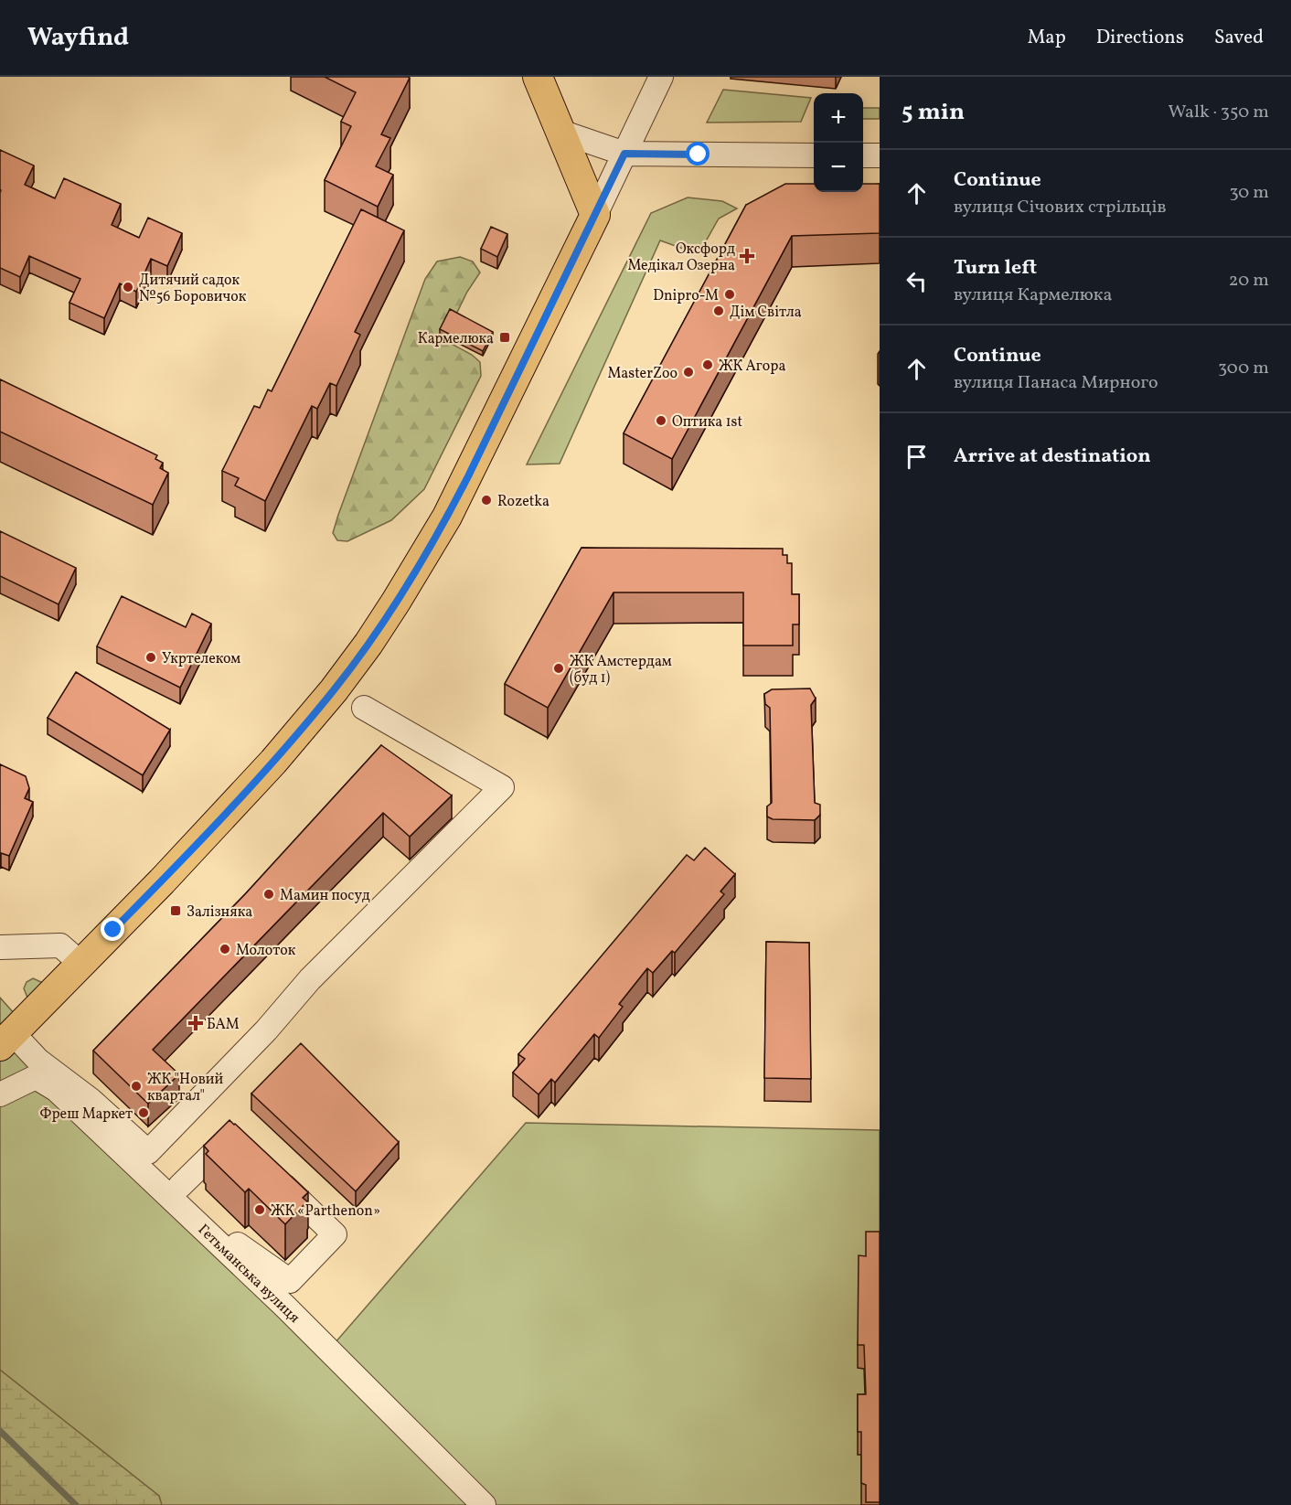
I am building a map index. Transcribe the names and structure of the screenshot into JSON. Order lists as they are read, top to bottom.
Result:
{
  "streets": {
    "street": ["Гетьманська вулиця"]
  },
  "places": {
    "health": ["Оксфорд Медікал Озерна", "БАМ"],
    "other": [
      "Дитячий садок №56 Боровичок",
      "Dnipro-M",
      "Дім Світла",
      "ЖК Агора",
      "MasterZoo",
      "Оптика 1st",
      "Rozetka",
      "Укртелеком",
      "ЖК Амстердам (буд 1)",
      "Мамин посуд",
      "Молоток",
      "ЖК \"Новий квартал\"",
      "Фреш Маркет",
      "ЖК «Parthenon»"
    ],
    "transit": ["Кармелюка", "Залізняка"]
  },
  "page": {
    "header": "Wayfind",
    "nav": ["Map", "Directions", "Saved"],
    "heading": ["5 min", "Walk · 350 m"],
    "map_buttons": ["+", "−"],
    "list": [
      ["Continue", "вулиця Січових стрільців", "30 m"],
      ["Turn left", "вулиця Кармелюка", "20 m"],
      ["Continue", "вулиця Панаса Мирного", "300 m"],
      "Arrive at destination"
    ]
  }
}
